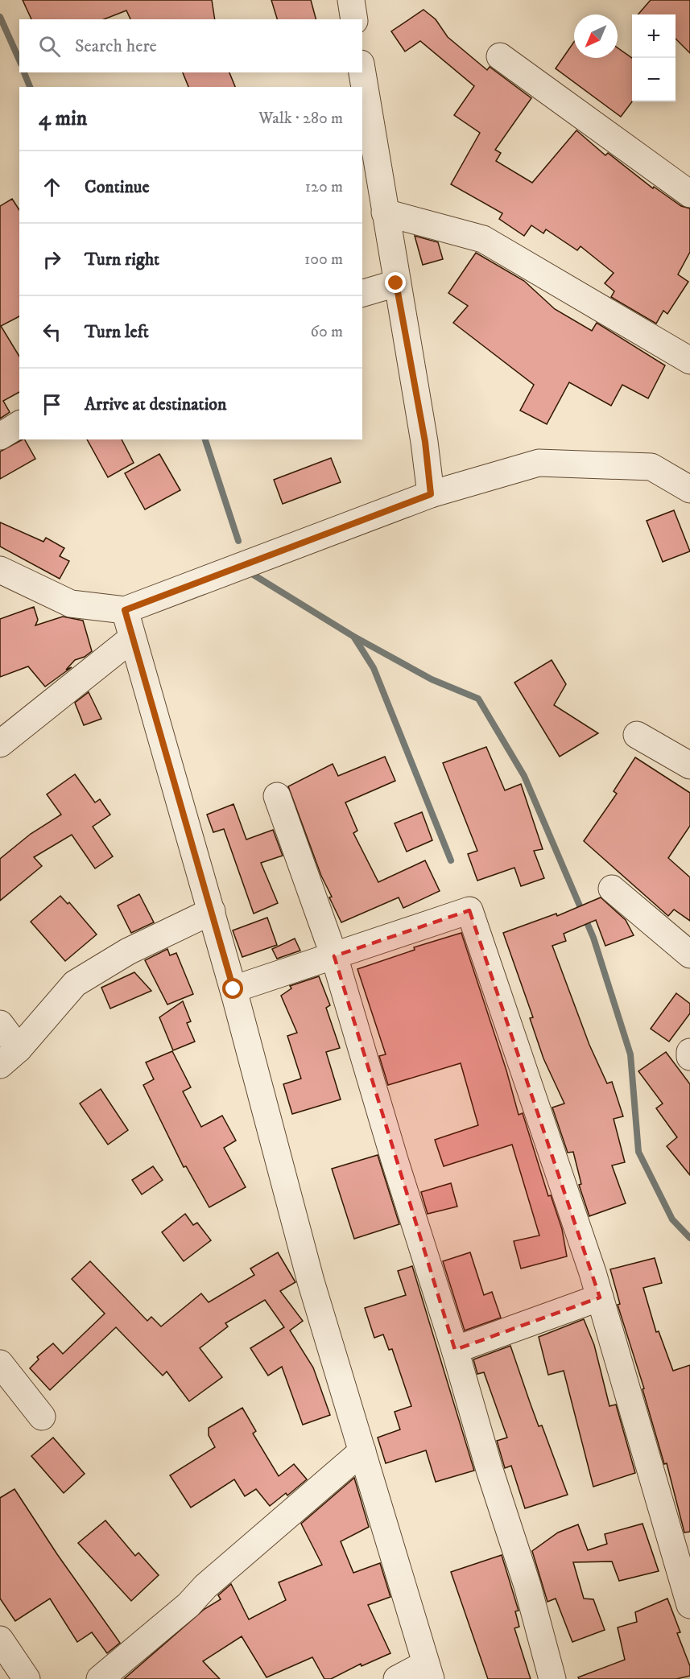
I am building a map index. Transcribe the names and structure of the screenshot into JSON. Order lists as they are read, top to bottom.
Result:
{
  "north": "bottom left",
  "page": {
    "map_buttons": ["+", "−"],
    "search": "Search here",
    "heading": ["4 min", "Walk · 280 m"],
    "list": [
      ["Continue", "120 m"],
      ["Turn right", "100 m"],
      ["Turn left", "60 m"],
      "Arrive at destination"
    ]
  }
}
